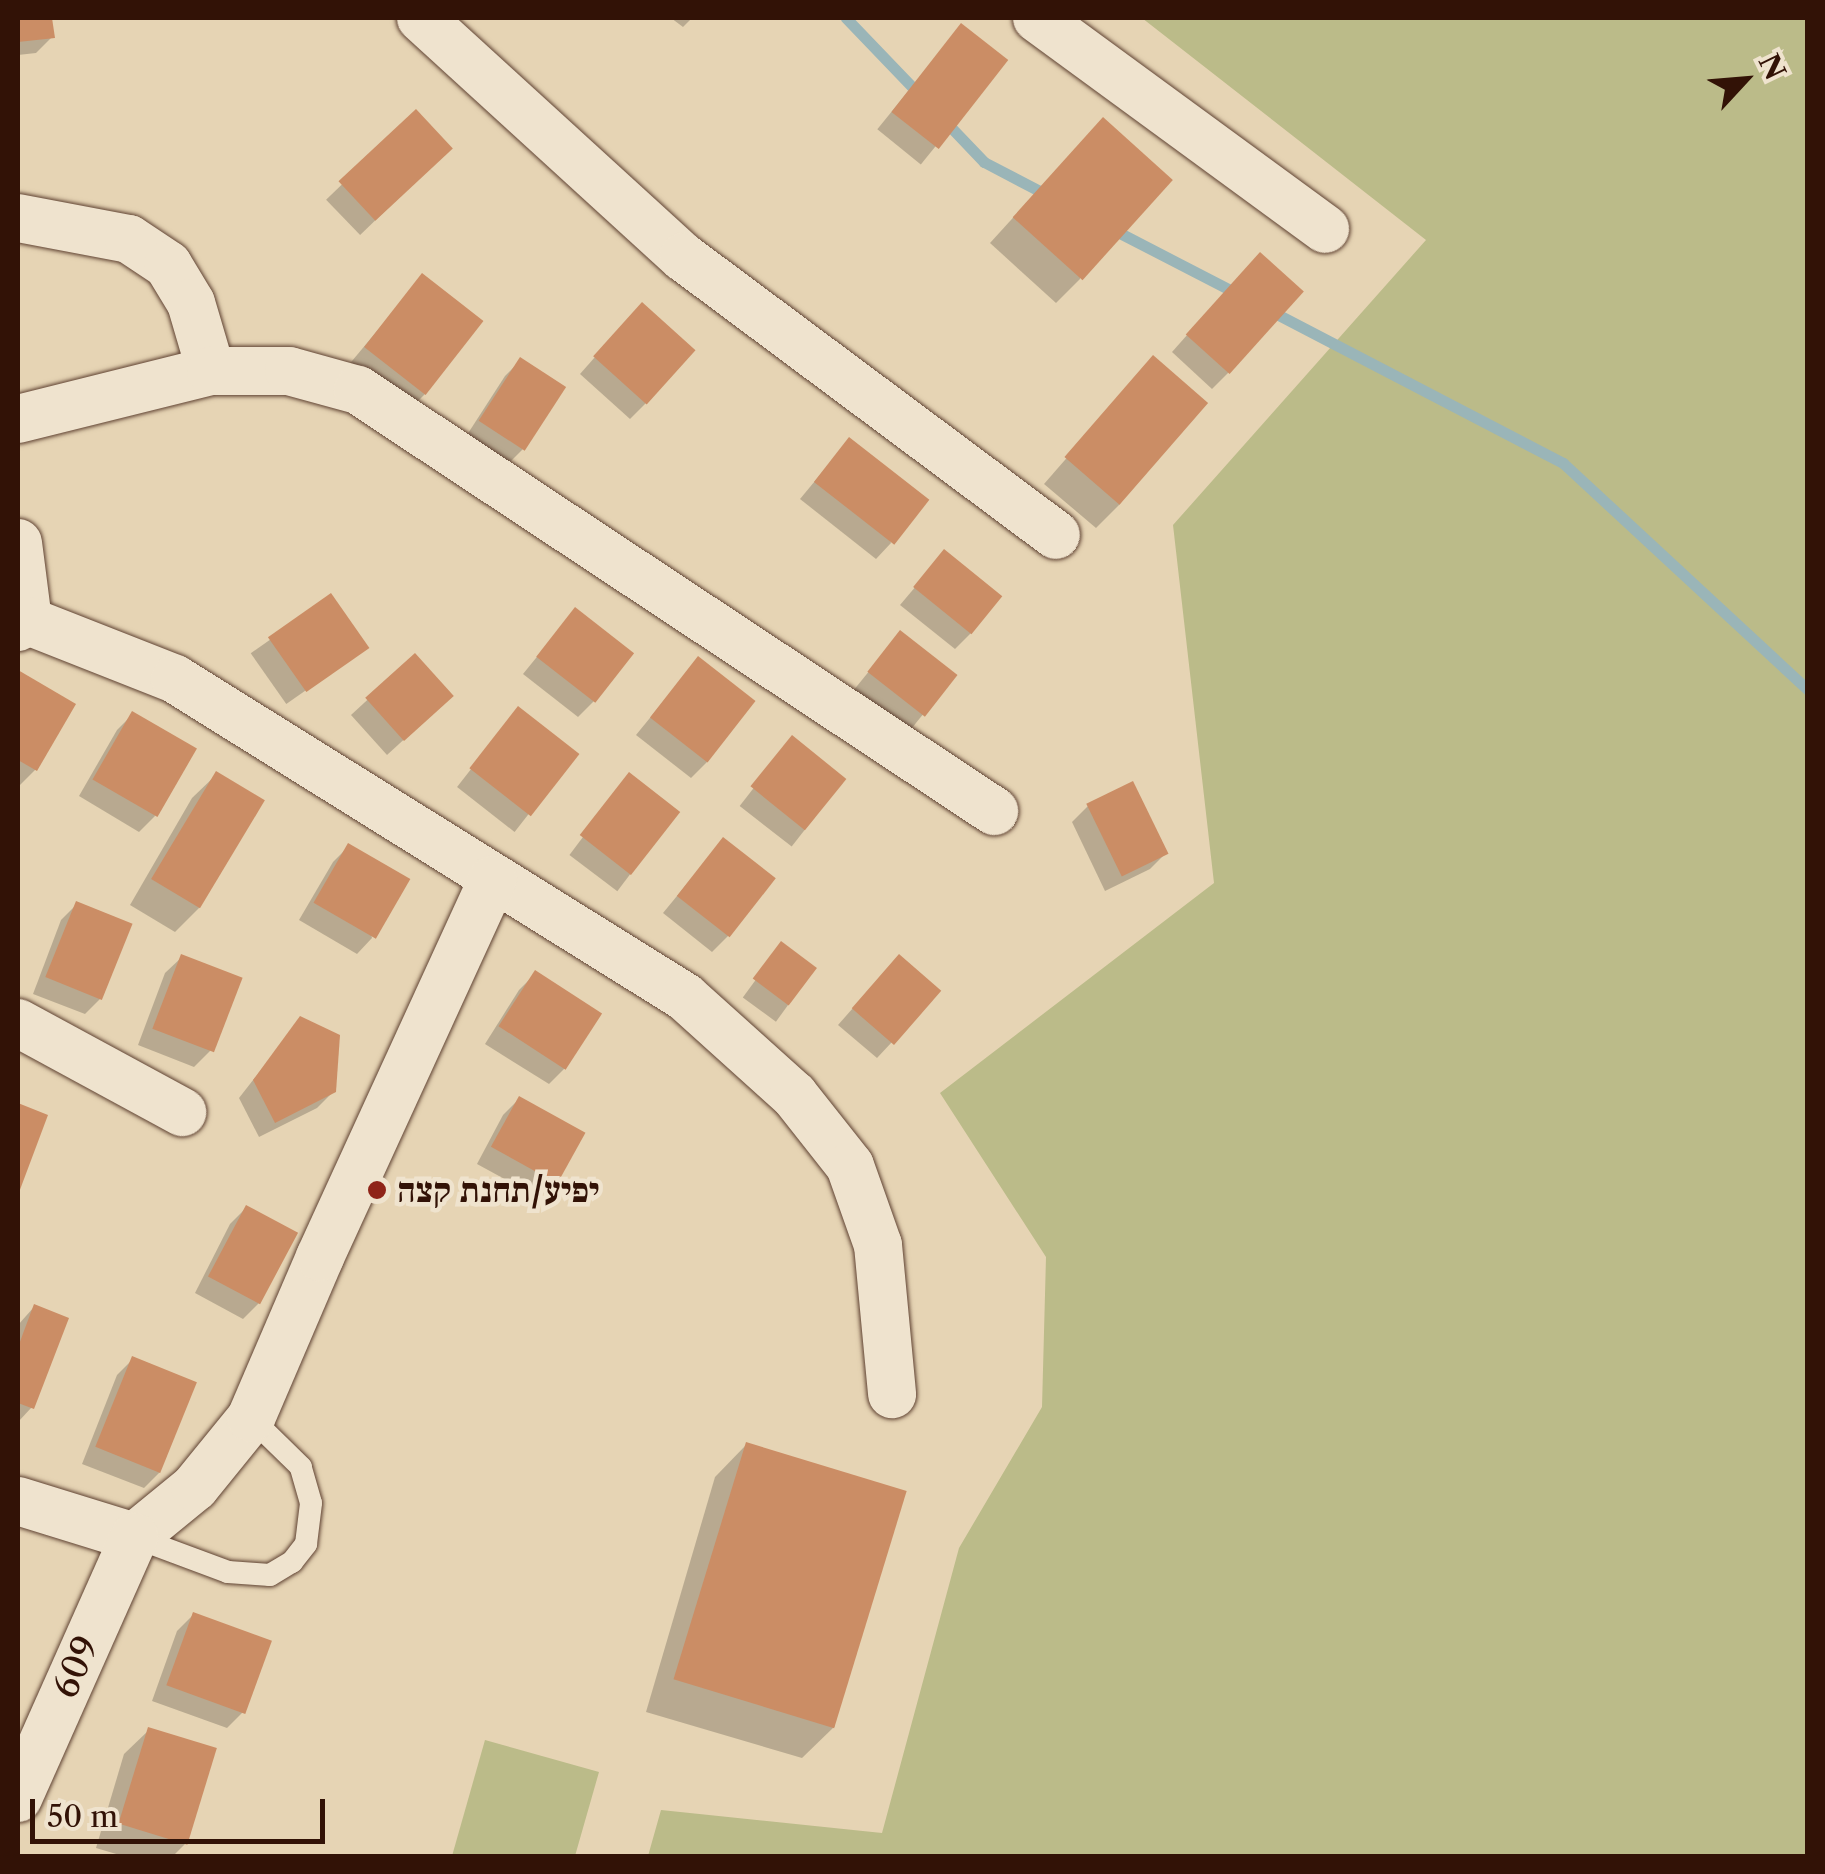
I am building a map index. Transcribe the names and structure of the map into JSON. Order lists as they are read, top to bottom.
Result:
{
  "streets": {
    "street": ["609"]
  },
  "places": ["יפיע/תחנת קצה"],
  "scale_bar": "50 m",
  "north": "top right"
}
